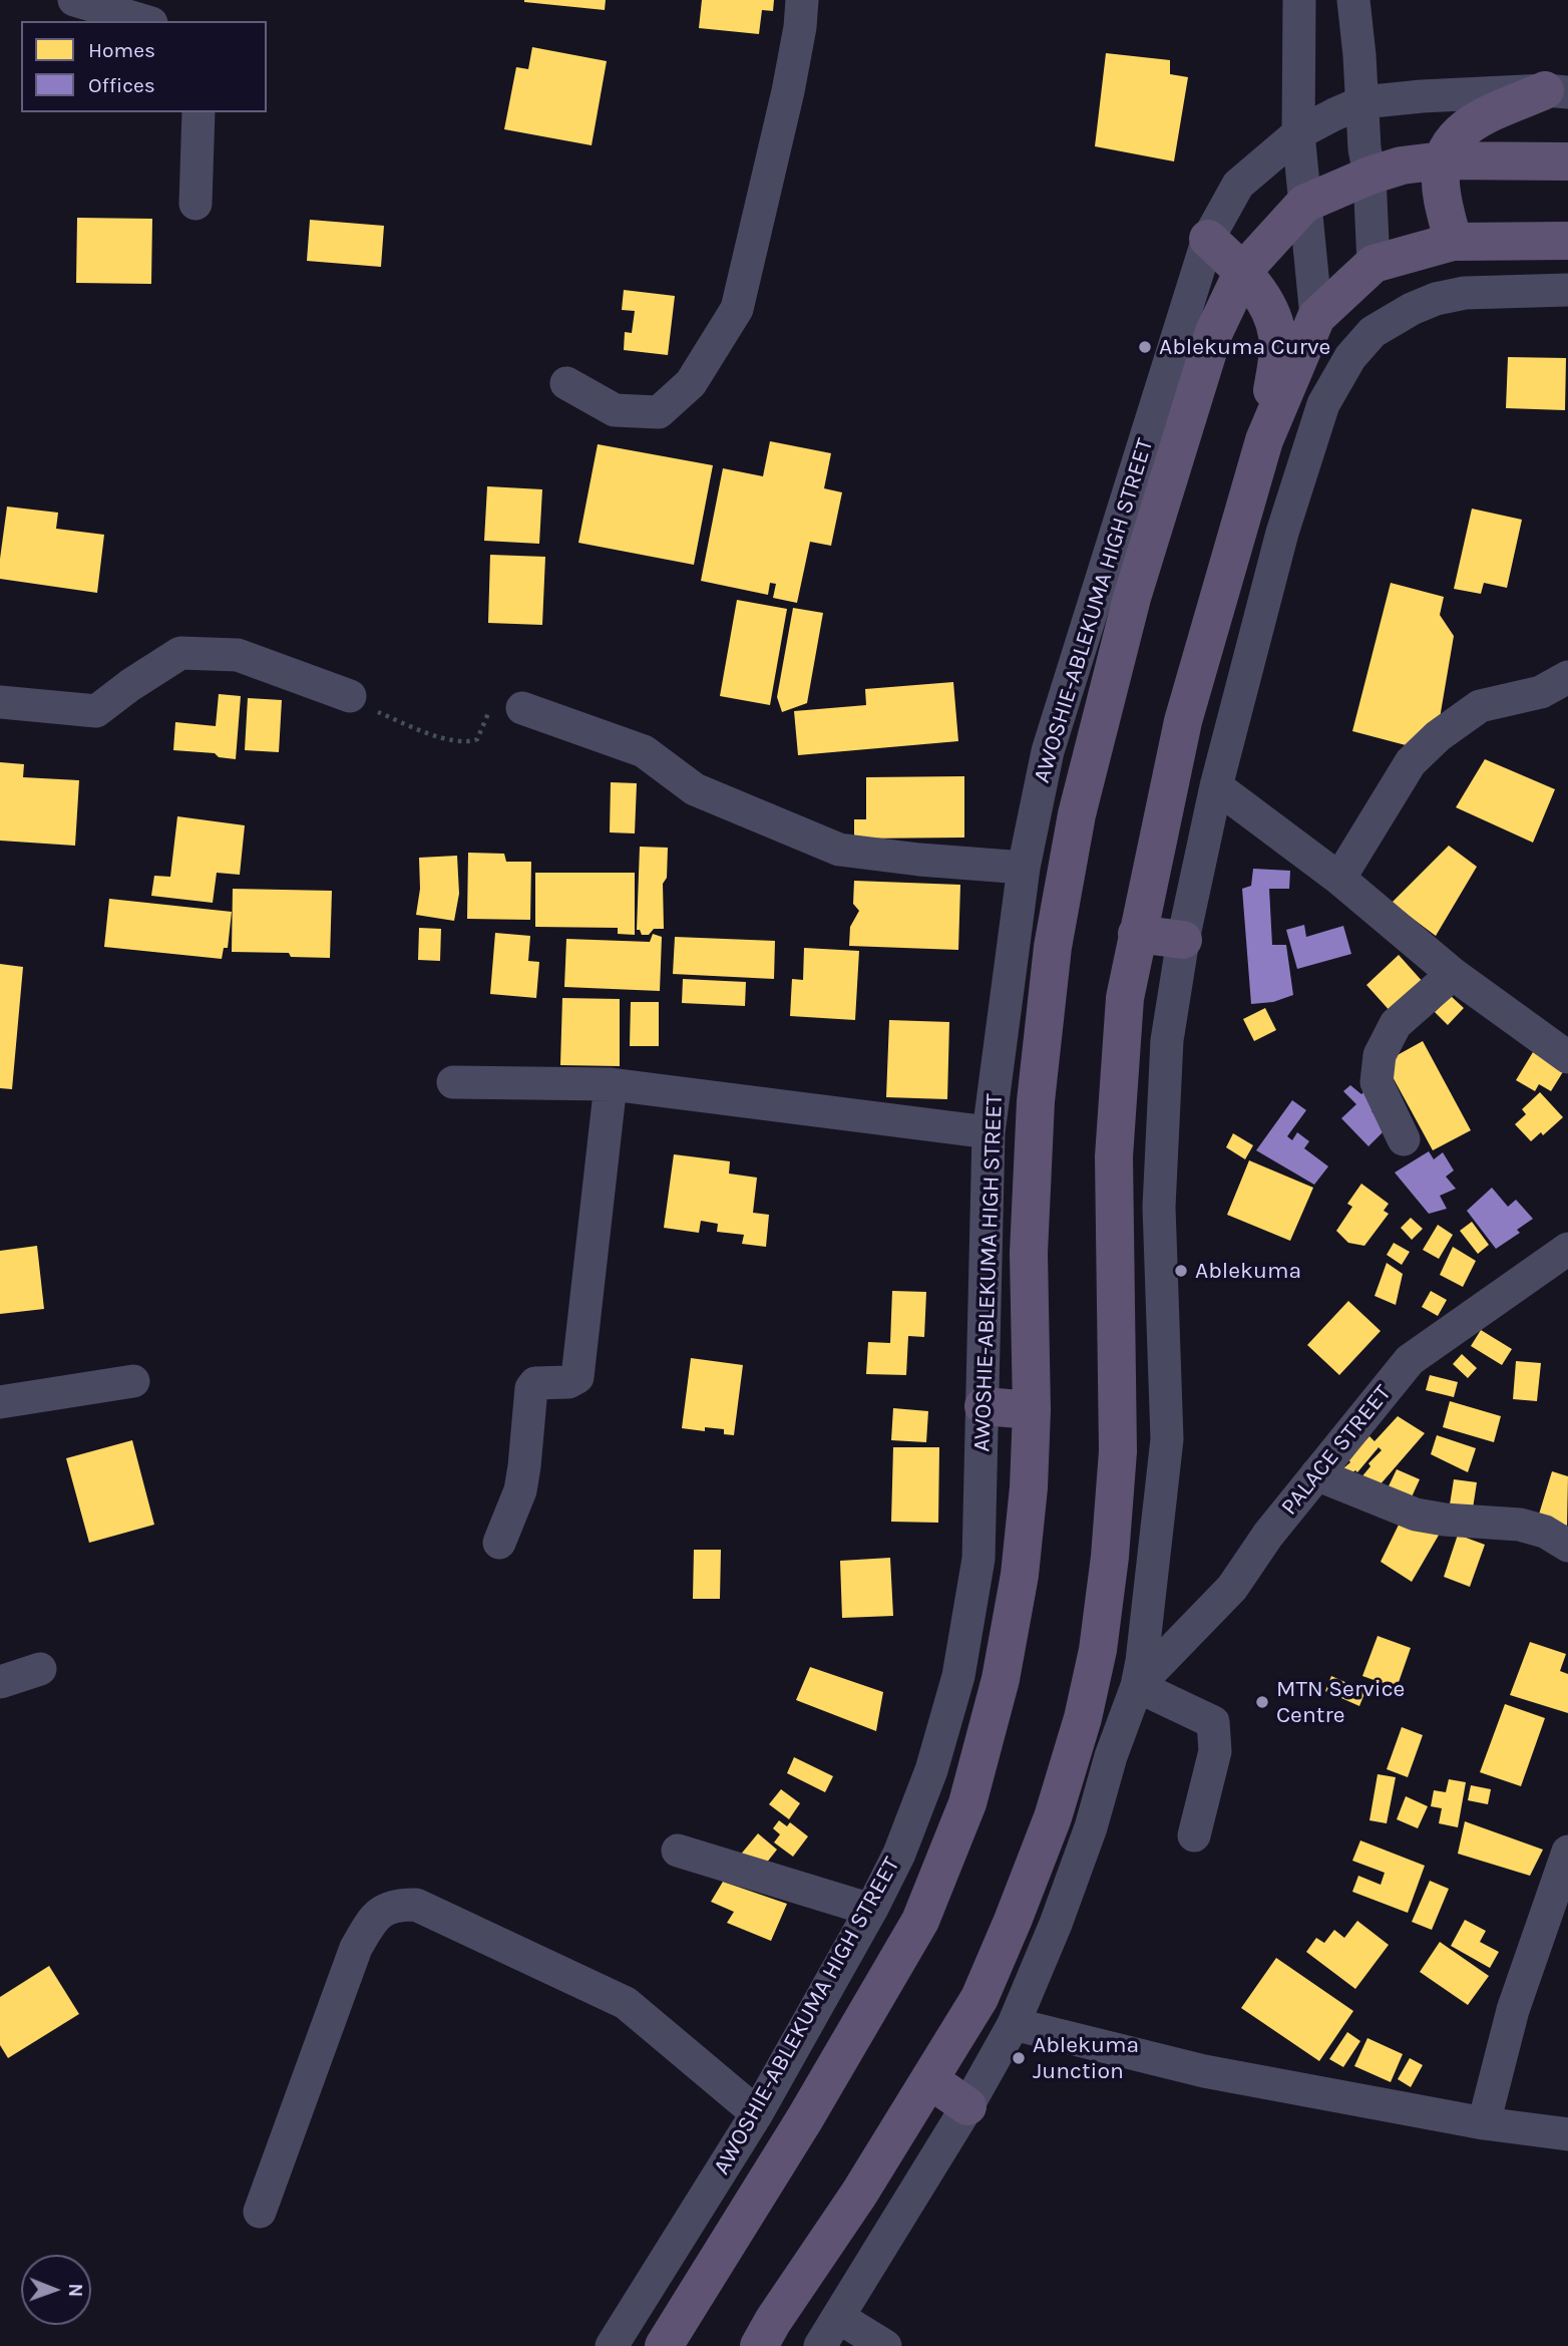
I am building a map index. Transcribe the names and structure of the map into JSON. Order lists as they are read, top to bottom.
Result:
{
  "streets": {
    "main road": ["AWOSHIE-ABLEKUMA HIGH STREET"],
    "street": ["PALACE STREET"]
  },
  "places": [
    "Ablekuma Curve",
    "Ablekuma",
    "MTN Service Centre",
    "Ablekuma Junction"
  ],
  "legend": ["Homes", "Offices"],
  "north": "right"
}
